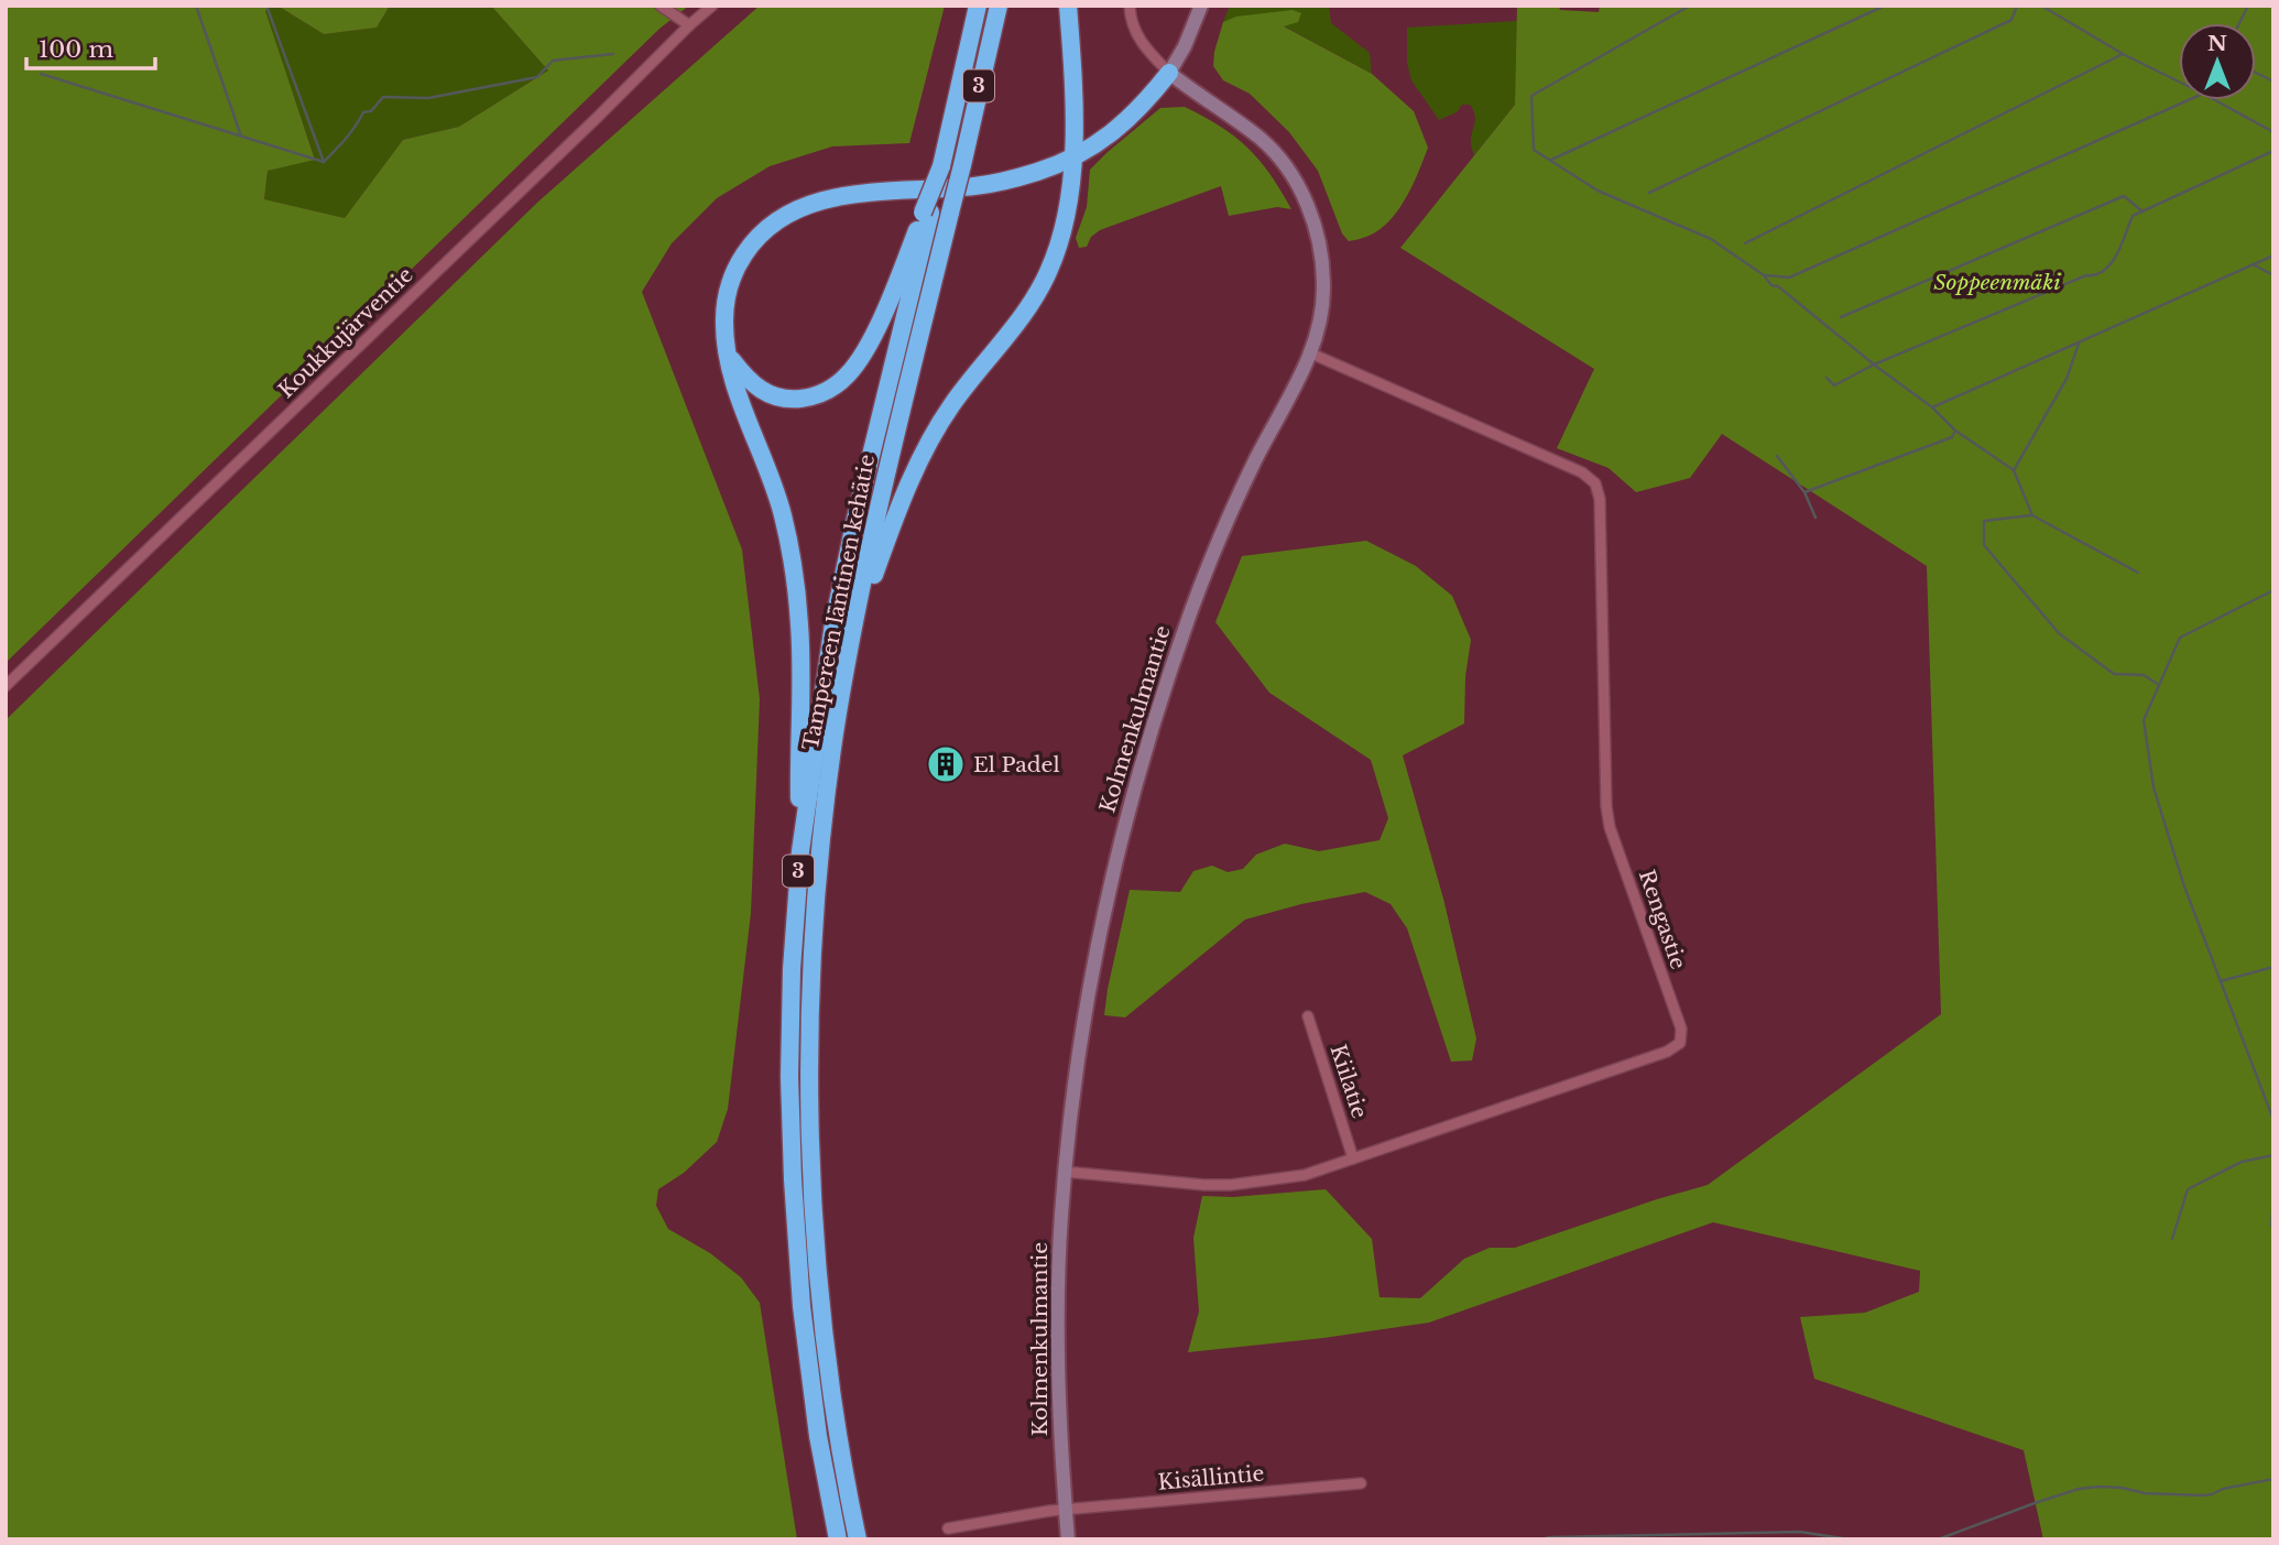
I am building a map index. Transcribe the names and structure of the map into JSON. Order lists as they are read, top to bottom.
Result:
{
  "streets": {
    "highway": ["3", "Tampereen läntinen kehätie"],
    "street": [
      "Koukkujärventie",
      "Kolmenkulmantie",
      "Rengastie",
      "Kiilatie",
      "Kisällintie"
    ]
  },
  "crossings": [
    ["Kolmenkulmantie", "Rengastie"],
    ["Kolmenkulmantie", "Kisällintie"],
    ["Rengastie", "Kiilatie"]
  ],
  "parks": ["Soppeenmäki"],
  "places": {
    "building": ["El Padel"]
  },
  "scale_bar": "100 m",
  "north": "top"
}
